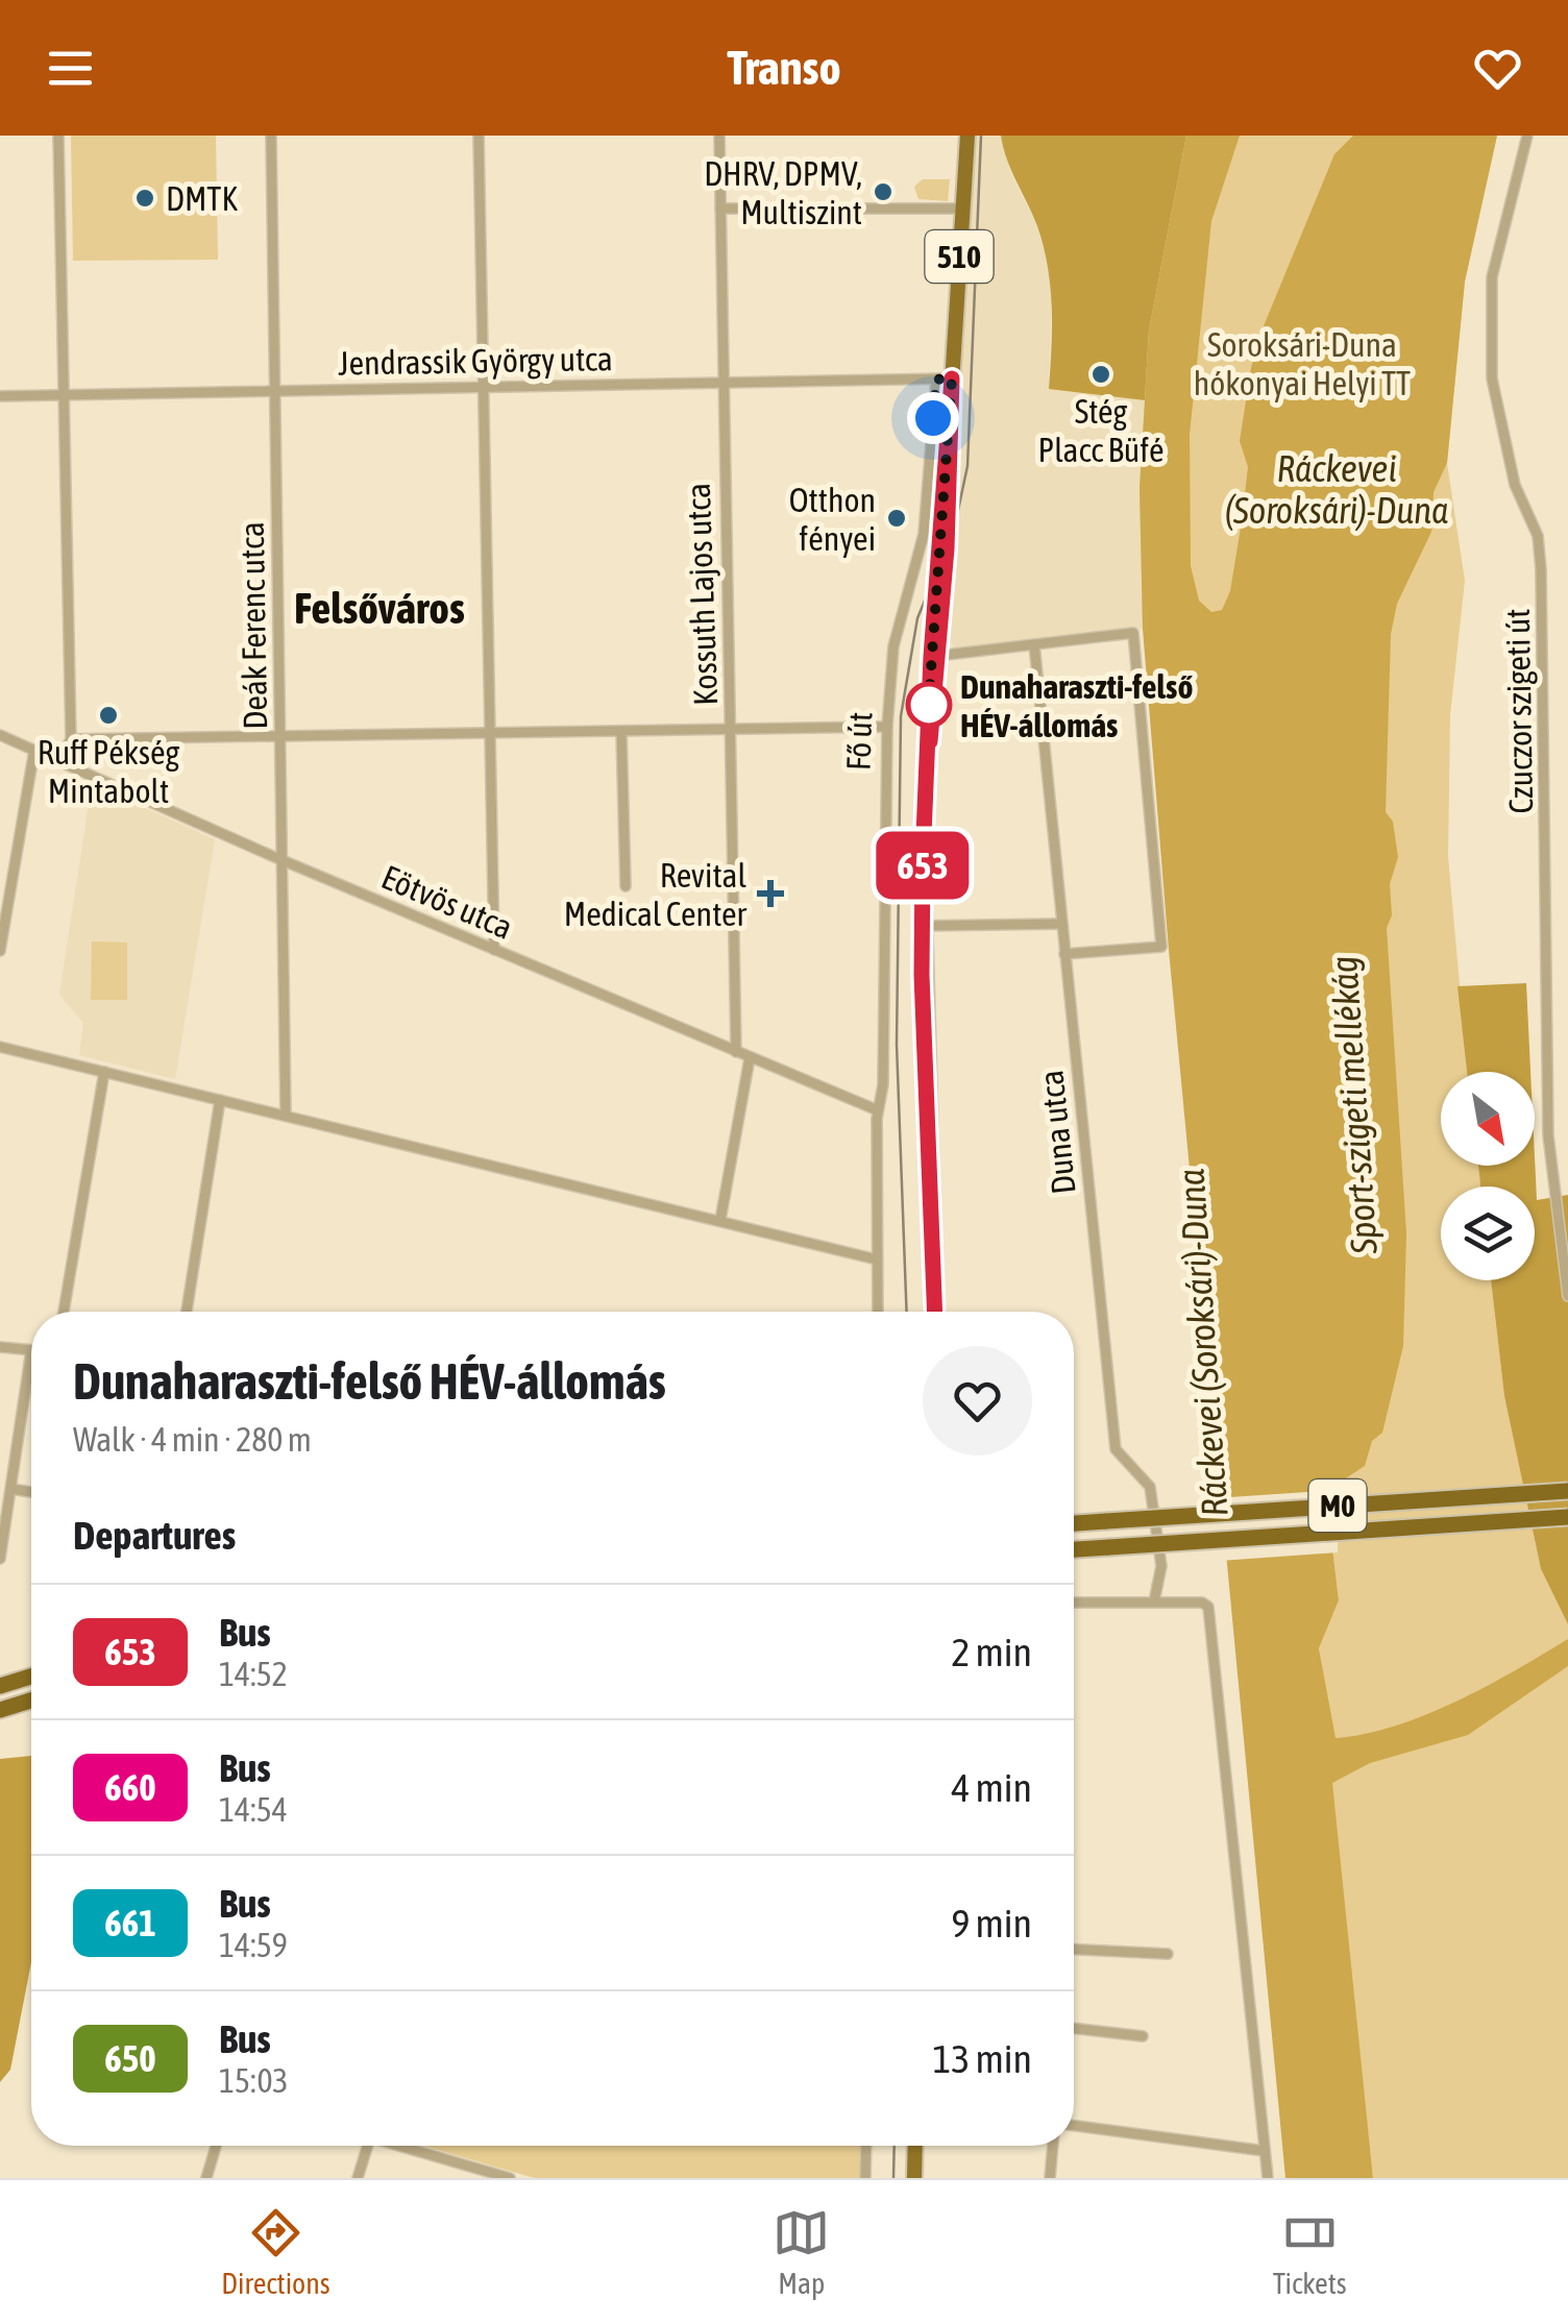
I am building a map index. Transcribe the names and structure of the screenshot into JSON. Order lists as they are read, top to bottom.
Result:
{
  "streets": {
    "highway": ["M0"],
    "main road": ["510", "Fő út"],
    "street": [
      "Jendrassik György utca",
      "Kossuth Lajos utca",
      "Deák Ferenc utca",
      "Czuczor szigeti út",
      "Eötvös utca",
      "Duna utca"
    ]
  },
  "crossings": [
    ["510", "Fő út"],
    ["Jendrassik György utca", "Kossuth Lajos utca"],
    ["Jendrassik György utca", "Deák Ferenc utca"],
    ["Jendrassik György utca", "Fő út"],
    ["Kossuth Lajos utca", "Eötvös utca"],
    ["Deák Ferenc utca", "Eötvös utca"],
    ["Fő út", "Eötvös utca"]
  ],
  "districts": ["Felsőváros"],
  "water": ["Ráckevei (Soroksári)-Duna", "Sport-szigeti mellékág"],
  "parks": ["Soroksári-Duna hókonyai Helyi TT"],
  "places": {
    "other": [
      "DHRV, DPMV, Multiszint",
      "DMTK",
      "Stég Placc Büfé",
      "Otthon fényei",
      "Dunaharaszti-felső HÉV-állomás",
      "Ruff Pékség Mintabolt"
    ],
    "health": ["Revital Medical Center"]
  },
  "lines": ["bus line 653"],
  "north": "bottom right",
  "page": {
    "header": "Transo",
    "on_map": "653",
    "heading": [
      ["Dunaharaszti-felső HÉV-állomás", "Walk · 4 min · 280 m"],
      "Departures"
    ],
    "list": [
      {
        "mark": "653",
        "name": "Bus",
        "note": "14:52",
        "value": "2 min"
      },
      {
        "mark": "660",
        "name": "Bus",
        "note": "14:54",
        "value": "4 min"
      },
      {
        "mark": "661",
        "name": "Bus",
        "note": "14:59",
        "value": "9 min"
      },
      {
        "mark": "650",
        "name": "Bus",
        "note": "15:03",
        "value": "13 min"
      }
    ],
    "tabs": ["Directions", "Map", "Tickets"]
  }
}
